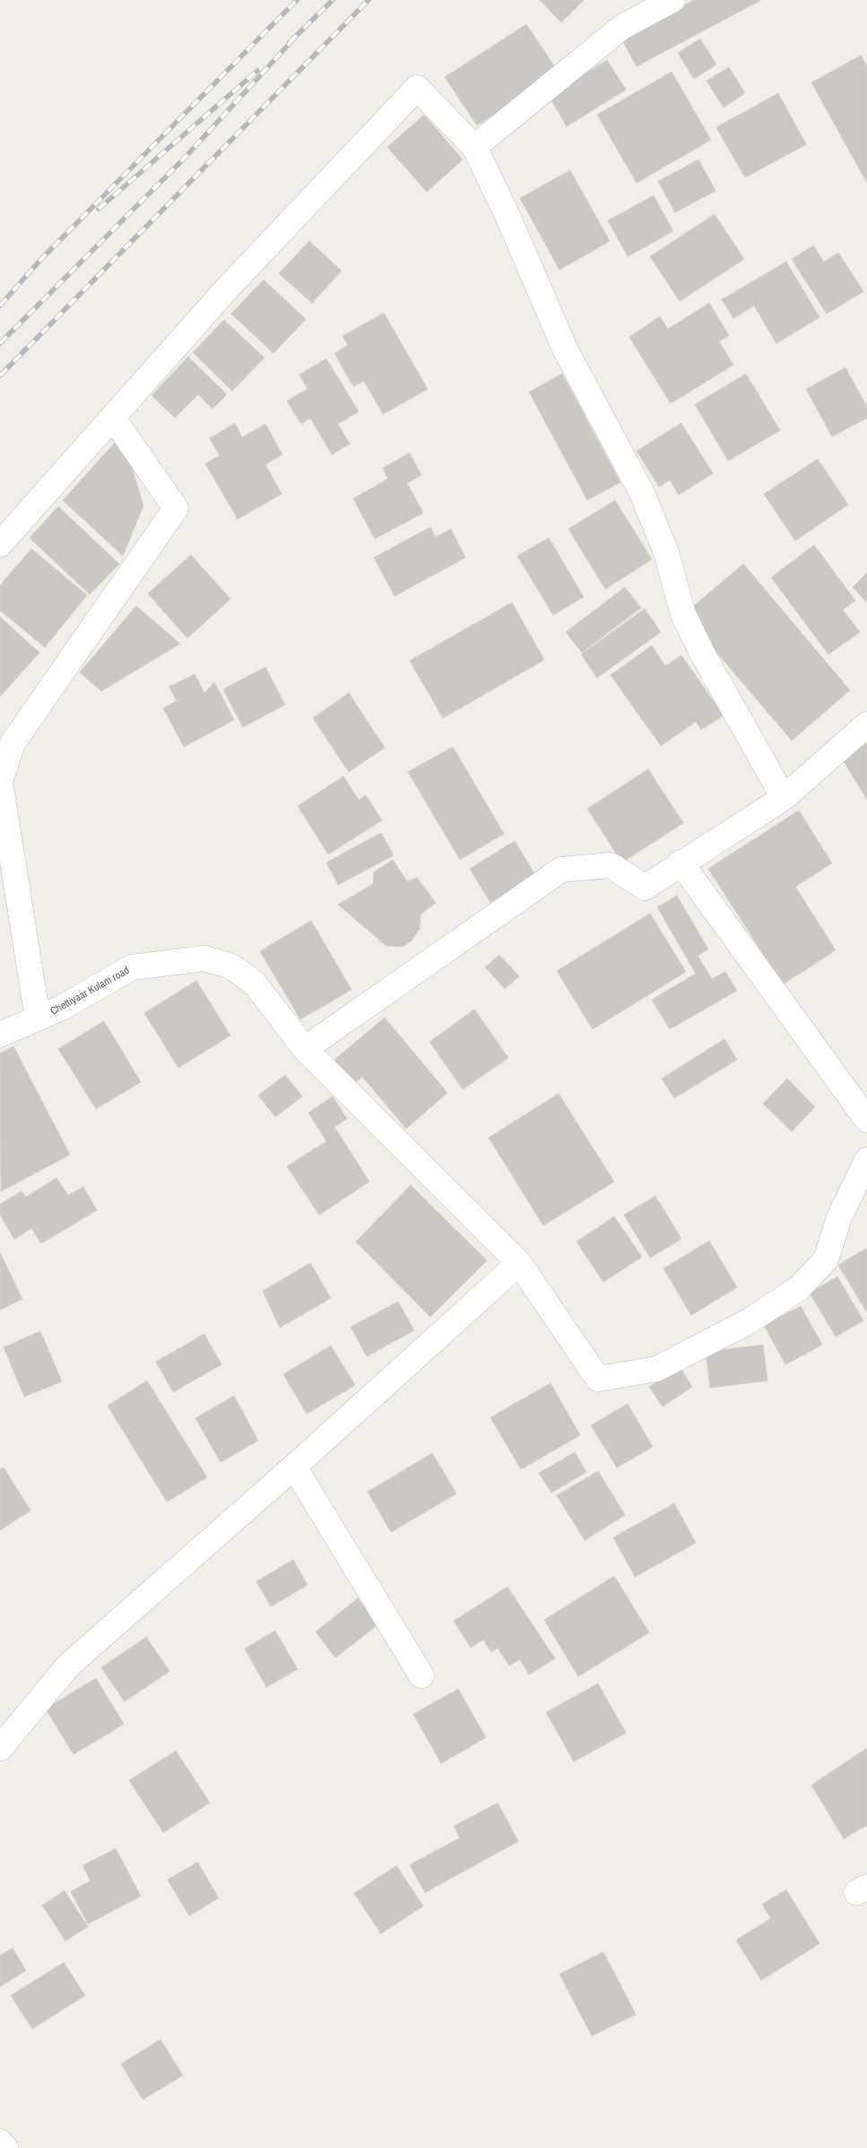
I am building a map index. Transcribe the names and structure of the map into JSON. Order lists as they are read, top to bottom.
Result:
{
  "streets": {
    "street": ["Chettiyaar Kulam road"]
  }
}
